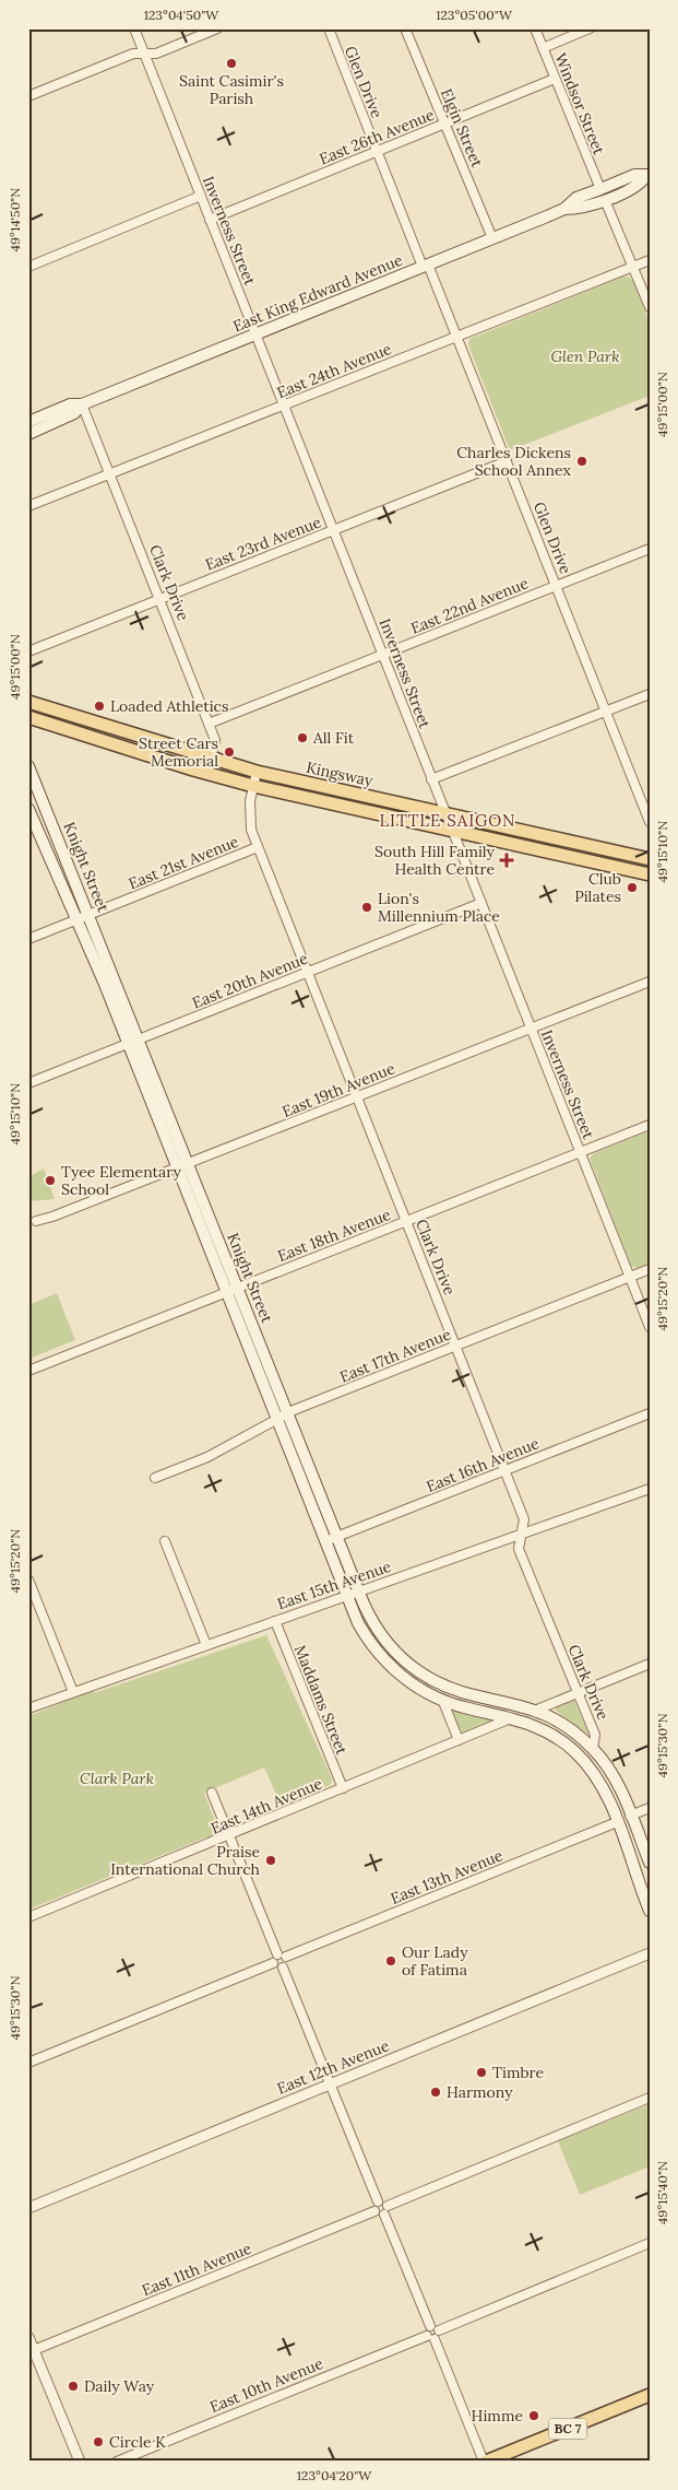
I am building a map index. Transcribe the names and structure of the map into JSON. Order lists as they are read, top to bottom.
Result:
{
  "streets": {
    "main road": [
      "East King Edward Avenue",
      "Clark Drive",
      "Kingsway",
      "Knight Street",
      "BC 7"
    ],
    "street": [
      "Glen Drive",
      "Windsor Street",
      "Elgin Street",
      "East 26th Avenue",
      "Inverness Street",
      "East 24th Avenue",
      "East 23rd Avenue",
      "East 22nd Avenue",
      "East 21st Avenue",
      "East 20th Avenue",
      "East 19th Avenue",
      "East 18th Avenue",
      "East 17th Avenue",
      "East 16th Avenue",
      "East 15th Avenue",
      "Maddams Street",
      "East 14th Avenue",
      "East 13th Avenue",
      "East 12th Avenue",
      "East 11th Avenue",
      "East 10th Avenue"
    ]
  },
  "crossings": [
    ["Glen Drive", "East 26th Avenue"],
    ["Glen Drive", "East King Edward Avenue"],
    ["Glen Drive", "East 24th Avenue"],
    ["Glen Drive", "East 23rd Avenue"],
    ["Glen Drive", "East 22nd Avenue"],
    ["Windsor Street", "East 26th Avenue"],
    ["Windsor Street", "East King Edward Avenue"],
    ["Windsor Street", "East 24th Avenue"],
    ["Elgin Street", "East 26th Avenue"],
    ["Elgin Street", "East King Edward Avenue"],
    ["East 26th Avenue", "Inverness Street"],
    ["Inverness Street", "East King Edward Avenue"],
    ["Inverness Street", "East 24th Avenue"],
    ["Inverness Street", "East 23rd Avenue"],
    ["Inverness Street", "East 22nd Avenue"],
    ["Inverness Street", "Kingsway"],
    ["Inverness Street", "East 20th Avenue"],
    ["Inverness Street", "East 19th Avenue"],
    ["Inverness Street", "East 18th Avenue"],
    ["Inverness Street", "East 17th Avenue"],
    ["East King Edward Avenue", "Clark Drive"],
    ["East 24th Avenue", "Clark Drive"],
    ["East 23rd Avenue", "Clark Drive"],
    ["Clark Drive", "East 22nd Avenue"],
    ["Clark Drive", "Kingsway"],
    ["Clark Drive", "East 21st Avenue"],
    ["Clark Drive", "Knight Street"],
    ["Clark Drive", "East 20th Avenue"],
    ["Clark Drive", "East 19th Avenue"],
    ["Clark Drive", "East 18th Avenue"],
    ["Clark Drive", "East 17th Avenue"],
    ["Clark Drive", "East 16th Avenue"],
    ["Clark Drive", "East 15th Avenue"],
    ["East 21st Avenue", "Knight Street"],
    ["Knight Street", "East 20th Avenue"],
    ["Knight Street", "East 19th Avenue"],
    ["Knight Street", "East 18th Avenue"],
    ["Knight Street", "East 17th Avenue"],
    ["Knight Street", "East 16th Avenue"],
    ["Knight Street", "East 15th Avenue"],
    ["Knight Street", "East 14th Avenue"],
    ["East 15th Avenue", "Maddams Street"],
    ["Maddams Street", "East 14th Avenue"]
  ],
  "districts": ["LITTLE SAIGON"],
  "parks": ["Glen Park", "Clark Park"],
  "places": {
    "other": [
      "Saint Casimir's Parish",
      "Charles Dickens School Annex",
      "Loaded Athletics",
      "All Fit",
      "Street Cars Memorial",
      "Club Pilates",
      "Lion's Millennium Place",
      "Tyee Elementary School",
      "Praise International Church",
      "Our Lady of Fatima",
      "Timbre",
      "Harmony",
      "Daily Way",
      "Himme",
      "Circle K"
    ],
    "health": ["South Hill Family Health Centre"]
  },
  "coordinates": [
    "123°04'50\"W",
    "123°05'00\"W",
    "49°14'50\"N",
    "49°15'00\"N",
    "49°15'10\"N",
    "49°15'20\"N",
    "49°15'30\"N",
    "49°15'40\"N",
    "123°04'20\"W"
  ]
}
